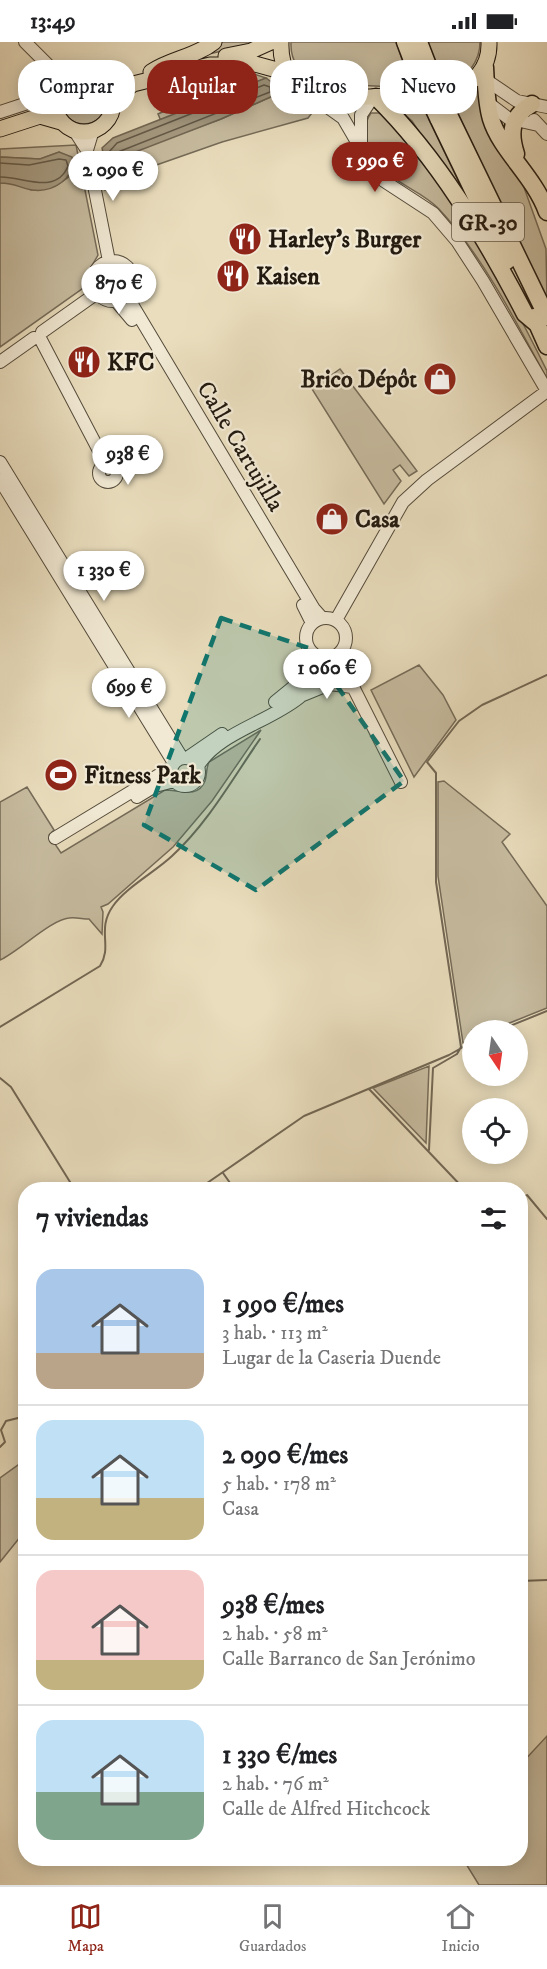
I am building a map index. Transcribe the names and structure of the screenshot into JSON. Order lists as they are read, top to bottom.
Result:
{
  "streets": {
    "highway": ["GR-30"],
    "street": ["Calle Cartujilla"]
  },
  "places": {
    "restaurant": ["Harley's Burger", "Kaisen", "KFC"],
    "shop": ["Brico Dépôt", "Casa"],
    "sports": ["Fitness Park"]
  },
  "north": "bottom",
  "page": {
    "status": "13:49",
    "chip": [
      "Comprar",
      "Alquilar",
      "Filtros",
      "Nuevo"
    ],
    "price": [
      "1 990 €",
      "2 090 €",
      "870 €",
      "938 €",
      "1 330 €",
      "1 060 €",
      "699 €"
    ],
    "heading": "7 viviendas",
    "list": [
      {
        "name": "1 990 €/mes",
        "note": "3 hab. · 113 m² · Lugar de la Caseria Duende"
      },
      {
        "name": "2 090 €/mes",
        "note": "5 hab. · 178 m² · Casa"
      },
      {
        "name": "938 €/mes",
        "note": "2 hab. · 58 m² · Calle Barranco de San Jerónimo"
      },
      {
        "name": "1 330 €/mes",
        "note": "2 hab. · 76 m² · Calle de Alfred Hitchcock"
      }
    ],
    "tabs": ["Mapa", "Guardados", "Inicio"]
  }
}
